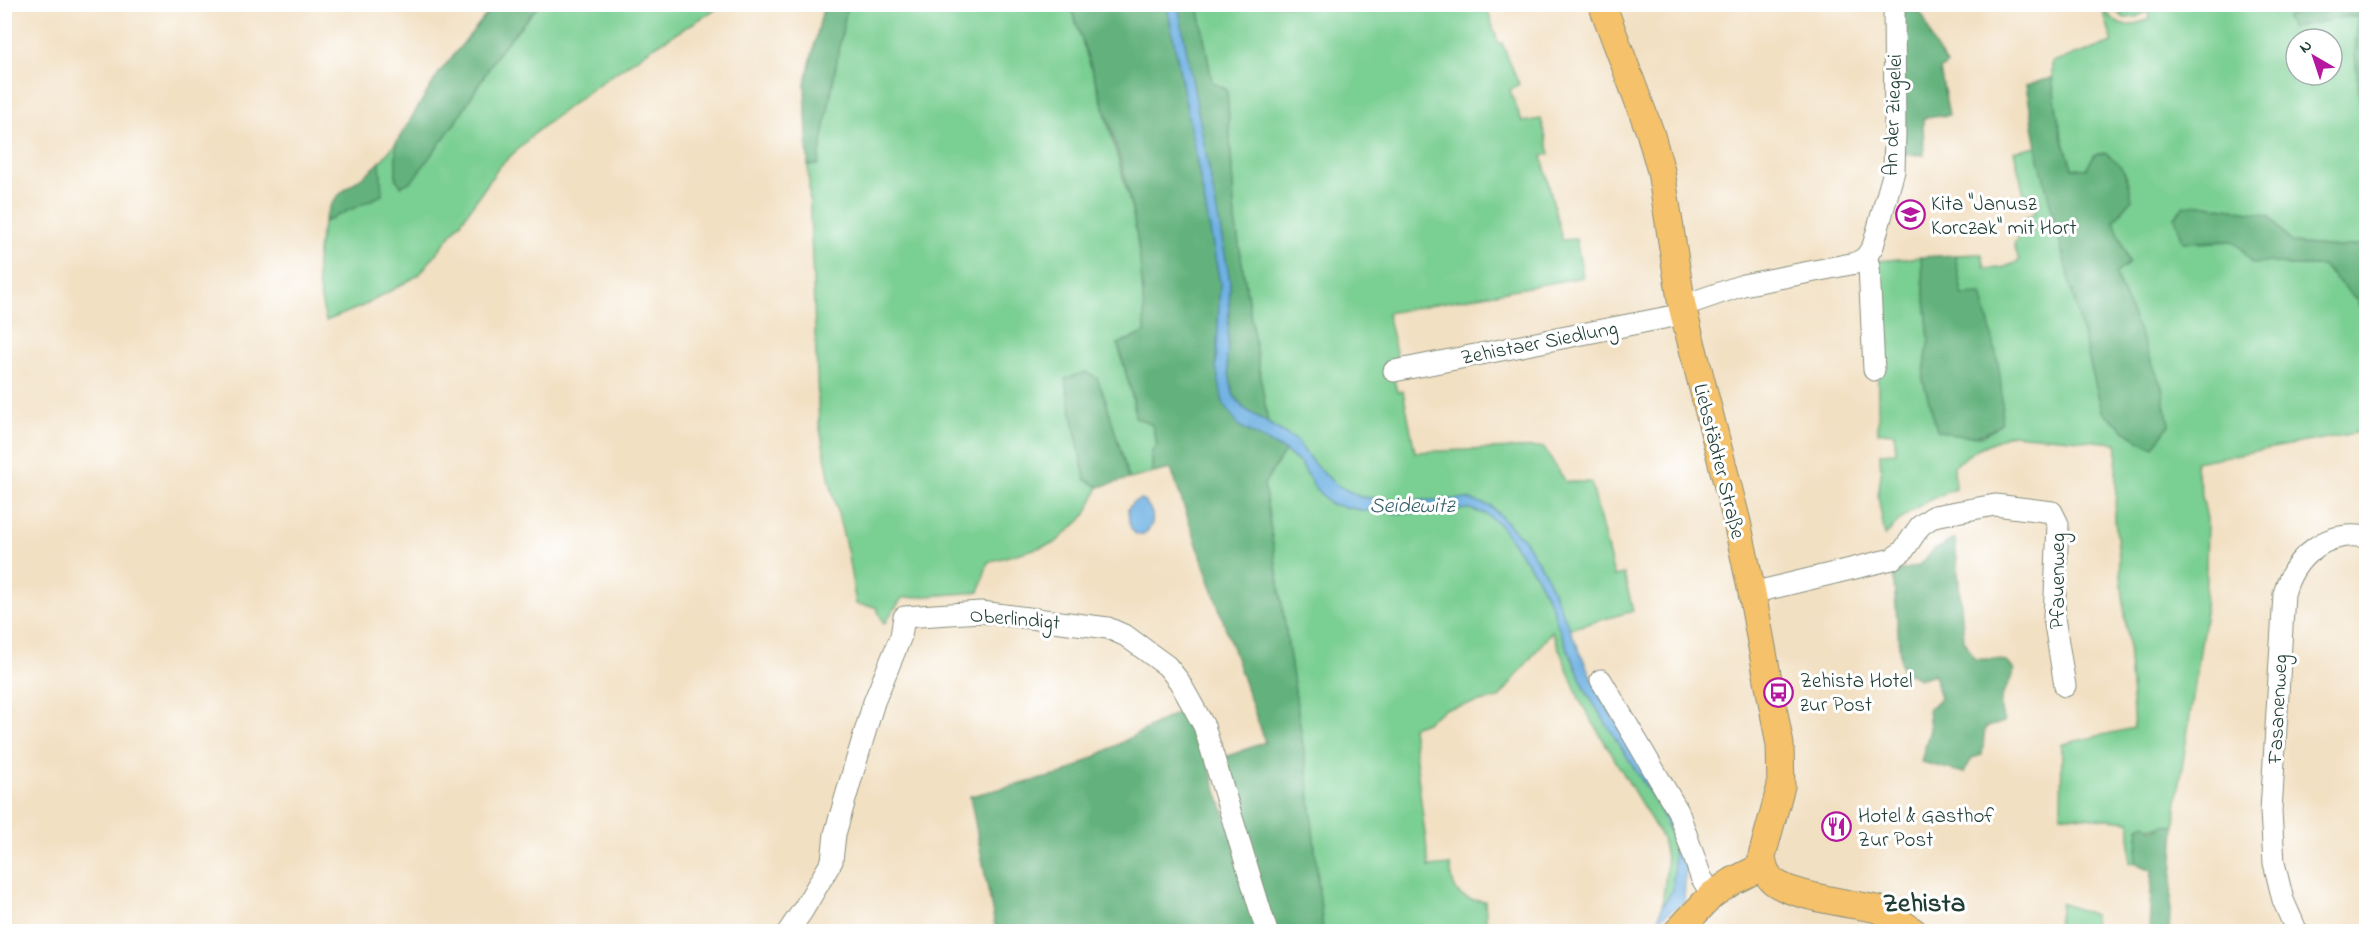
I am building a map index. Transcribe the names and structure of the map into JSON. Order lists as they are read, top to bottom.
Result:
{
  "streets": {
    "main road": ["Liebstädter Straße"],
    "street": [
      "An der Ziegelei",
      "Zehistaer Siedlung",
      "Pfauenweg",
      "Oberlindigt",
      "Fasanenweg"
    ]
  },
  "crossings": [
    ["Zehistaer Siedlung", "Liebstädter Straße"],
    ["Liebstädter Straße", "Pfauenweg"]
  ],
  "districts": ["Zehista"],
  "water": ["Seidewitz"],
  "places": {
    "school or university": ["Kita \"Janusz Korczak\" mit Hort"],
    "bus stop": ["Zehista Hotel zur Post"],
    "restaurant": ["Hotel & Gasthof Zur Post"]
  },
  "north": "top left"
}
